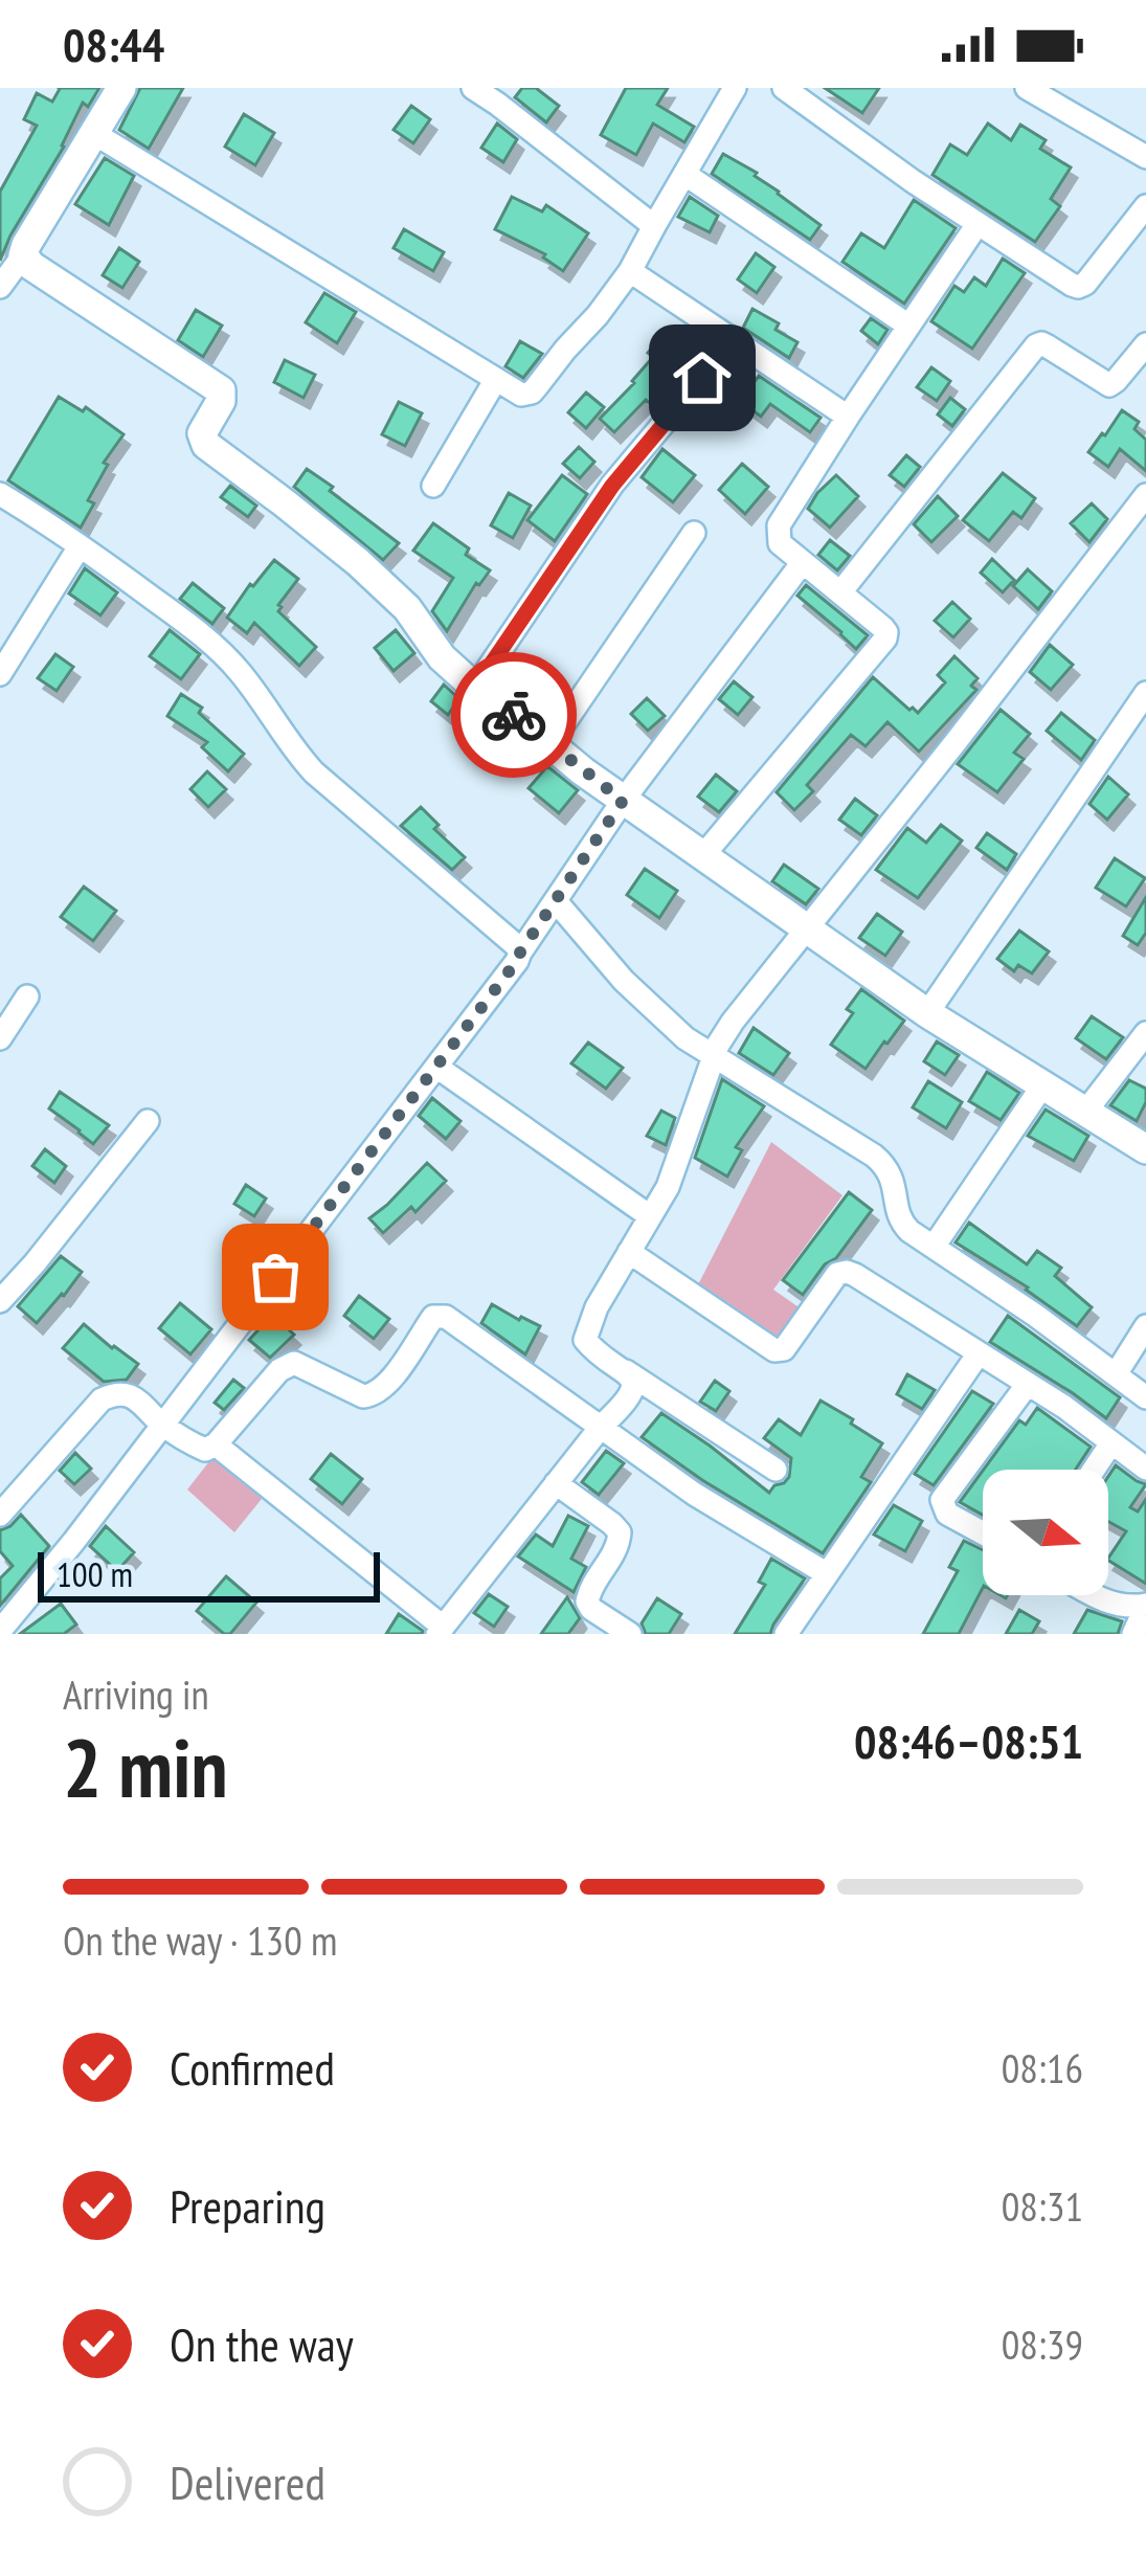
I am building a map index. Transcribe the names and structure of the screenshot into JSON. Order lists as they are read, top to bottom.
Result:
{
  "scale_bar": "100 m",
  "north": "right",
  "page": {
    "status": "08:44",
    "scale": "100 m",
    "heading": ["2 min", "Arriving in", "08:46–08:51"],
    "bar": "On the way · 130 m",
    "list": [
      ["Confirmed", "08:16"],
      ["Preparing", "08:31"],
      ["On the way", "08:39"],
      "Delivered"
    ]
  }
}
